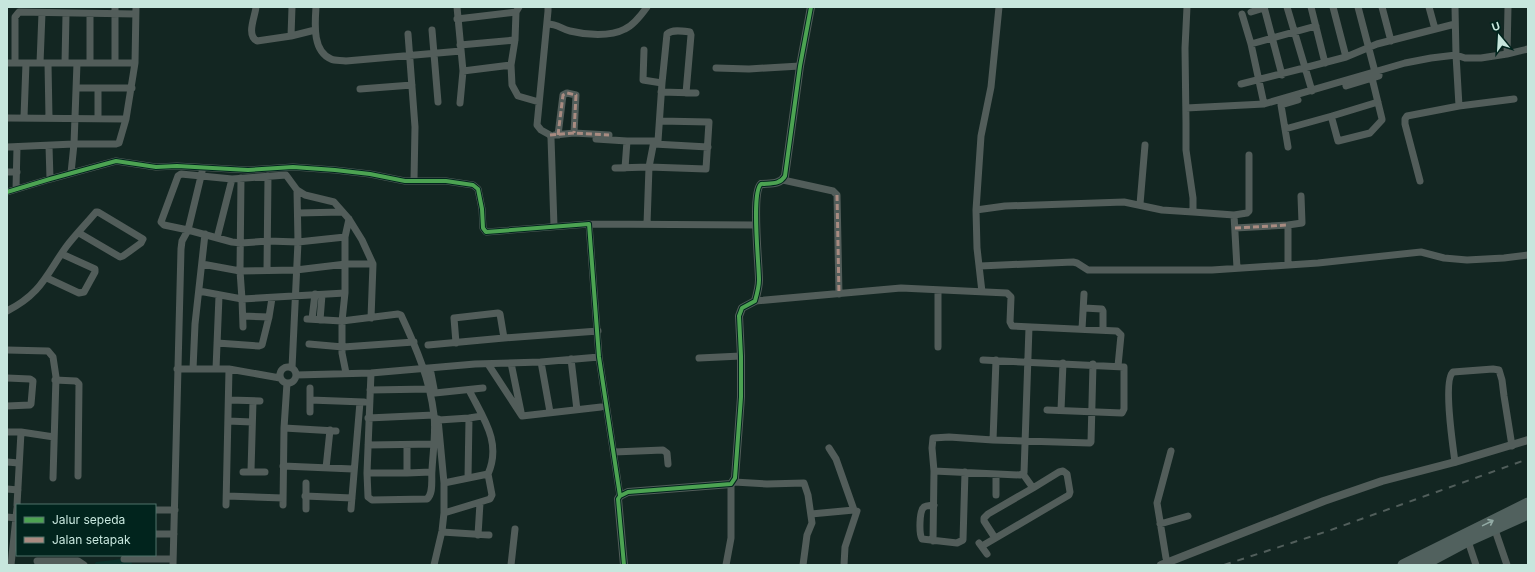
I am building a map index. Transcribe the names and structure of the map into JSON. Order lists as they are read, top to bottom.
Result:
{
  "legend": ["Jalur sepeda", "Jalan setapak"],
  "north": "top"
}
